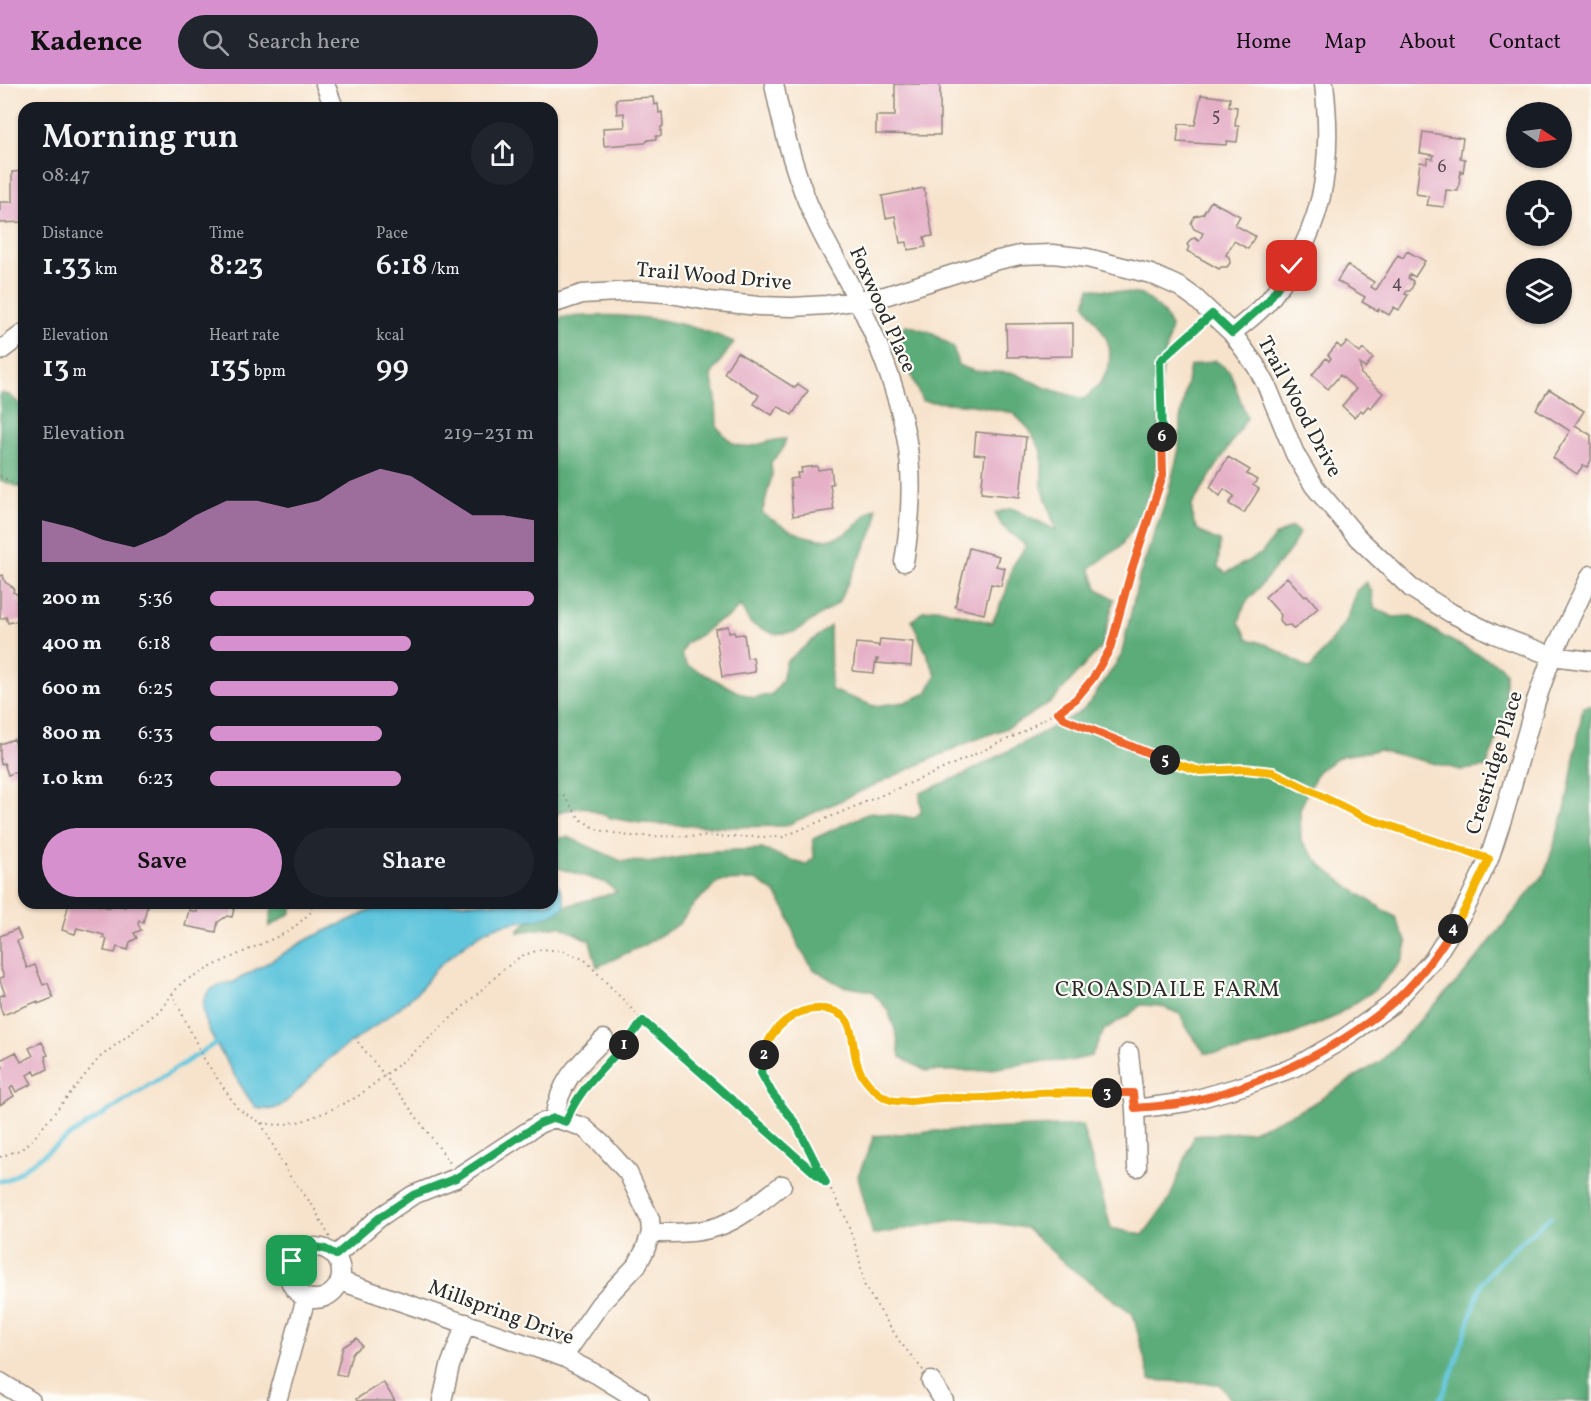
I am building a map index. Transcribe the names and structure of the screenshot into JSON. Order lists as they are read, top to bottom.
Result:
{
  "streets": {
    "street": [
      "Trail Wood Drive",
      "Foxwood Place",
      "Crestridge Place",
      "Millspring Drive"
    ]
  },
  "crossings": [
    ["Trail Wood Drive", "Foxwood Place"],
    ["Trail Wood Drive", "Crestridge Place"]
  ],
  "districts": ["CROASDAILE FARM"],
  "house_numbers": ["5", "6", "4"],
  "north": "right",
  "page": {
    "header": "Kadence",
    "search": "Search here",
    "nav": [
      "Home",
      "Map",
      "About",
      "Contact"
    ],
    "heading": ["Morning run", "08:47"],
    "stats": [
      ["Distance", "1.33 km"],
      ["Time", "8:23"],
      ["Pace", "6:18 /km"],
      ["Elevation", "13 m"],
      ["Heart rate", "135 bpm"],
      ["kcal", "99"]
    ],
    "chart": ["Elevation", "219–231 m"],
    "pins": [
      "6",
      "5",
      "4",
      "1",
      "2",
      "3"
    ],
    "list": [
      {
        "name": "200 m",
        "note": "5:36"
      },
      {
        "name": "400 m",
        "note": "6:18"
      },
      {
        "name": "600 m",
        "note": "6:25"
      },
      {
        "name": "800 m",
        "note": "6:33"
      },
      {
        "name": "1.0 km",
        "note": "6:23"
      }
    ],
    "buttons": ["Save", "Share"]
  }
}
